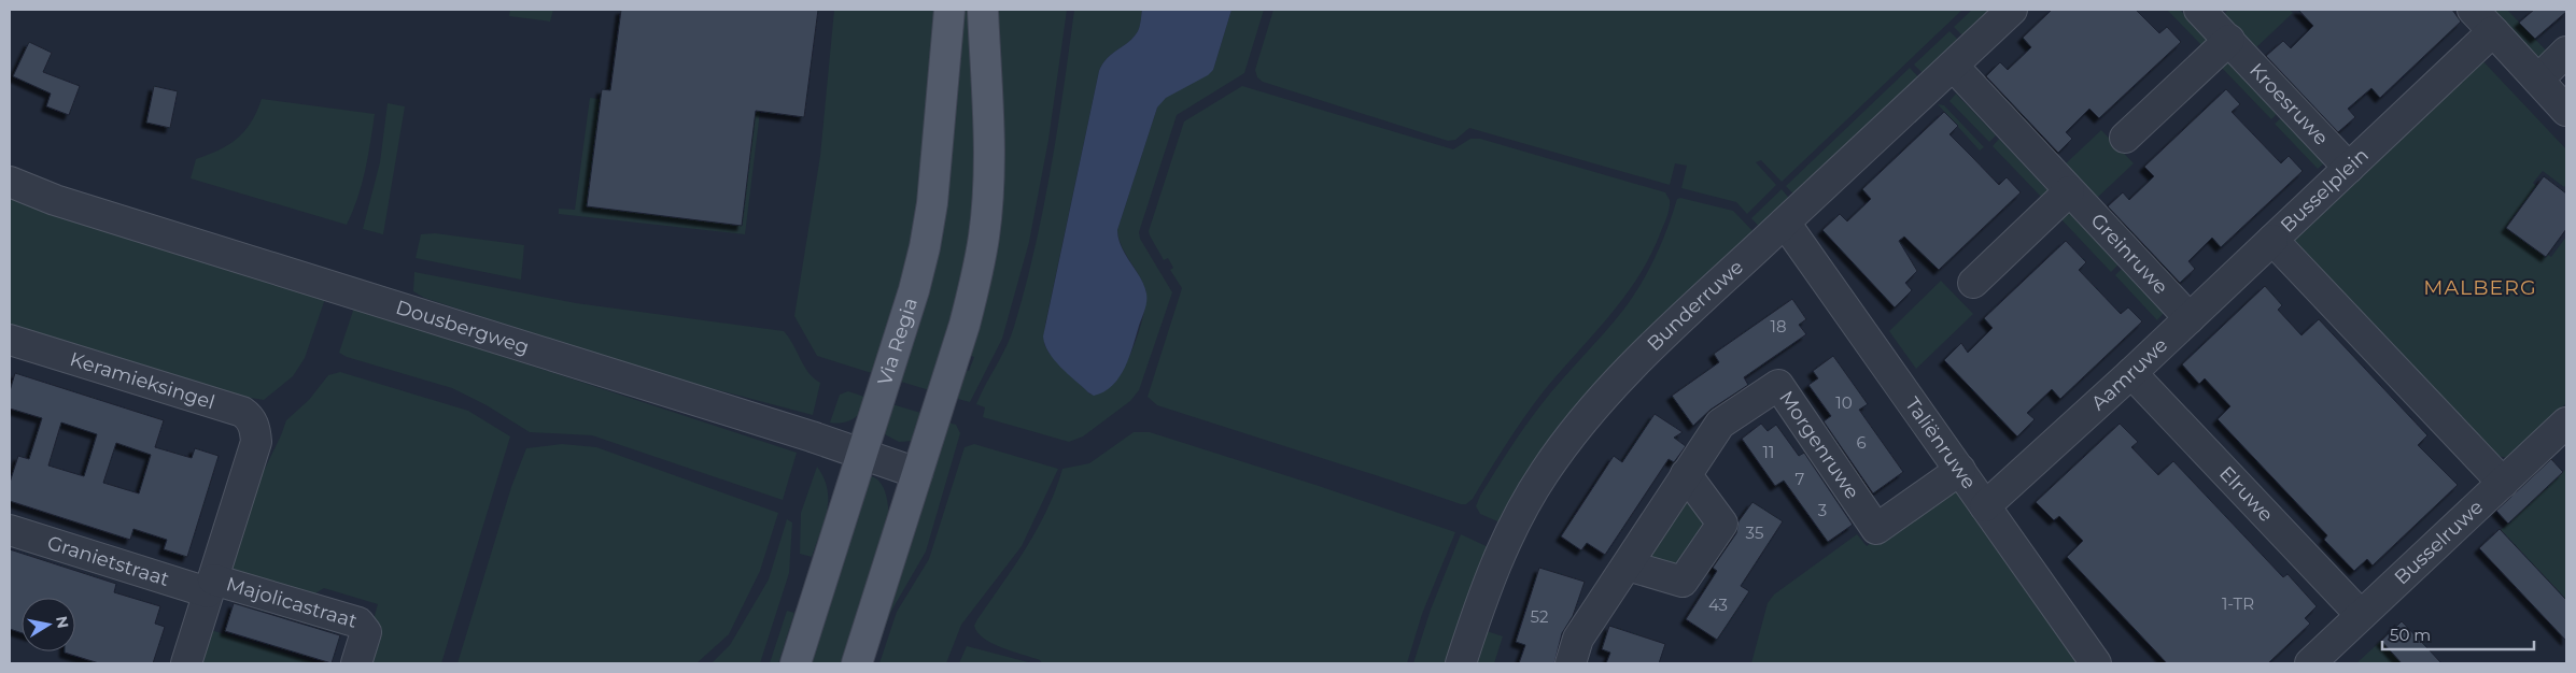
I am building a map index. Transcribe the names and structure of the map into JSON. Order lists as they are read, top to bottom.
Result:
{
  "streets": {
    "main road": ["Via Regia"],
    "street": [
      "Kroesruwe",
      "Busselplein",
      "Greinruwe",
      "Bunderruwe",
      "Dousbergweg",
      "Aamruwe",
      "Keramieksingel",
      "Taliënruwe",
      "Morgenruwe",
      "Elruwe",
      "Busselruwe",
      "Granietstraat",
      "Majolicastraat"
    ]
  },
  "crossings": [
    ["Kroesruwe", "Busselplein"],
    ["Busselplein", "Aamruwe"],
    ["Busselplein", "Busselruwe"],
    ["Greinruwe", "Bunderruwe"],
    ["Greinruwe", "Aamruwe"],
    ["Bunderruwe", "Taliënruwe"],
    ["Dousbergweg", "Via Regia"],
    ["Aamruwe", "Taliënruwe"],
    ["Aamruwe", "Elruwe"],
    ["Keramieksingel", "Majolicastraat"],
    ["Taliënruwe", "Morgenruwe"],
    ["Elruwe", "Busselruwe"],
    ["Granietstraat", "Majolicastraat"]
  ],
  "districts": ["MALBERG"],
  "house_numbers": [
    "18",
    "10",
    "6",
    "11",
    "7",
    "3",
    "35",
    "1-TR",
    "43",
    "52"
  ],
  "scale_bar": "50 m",
  "north": "right"
}
